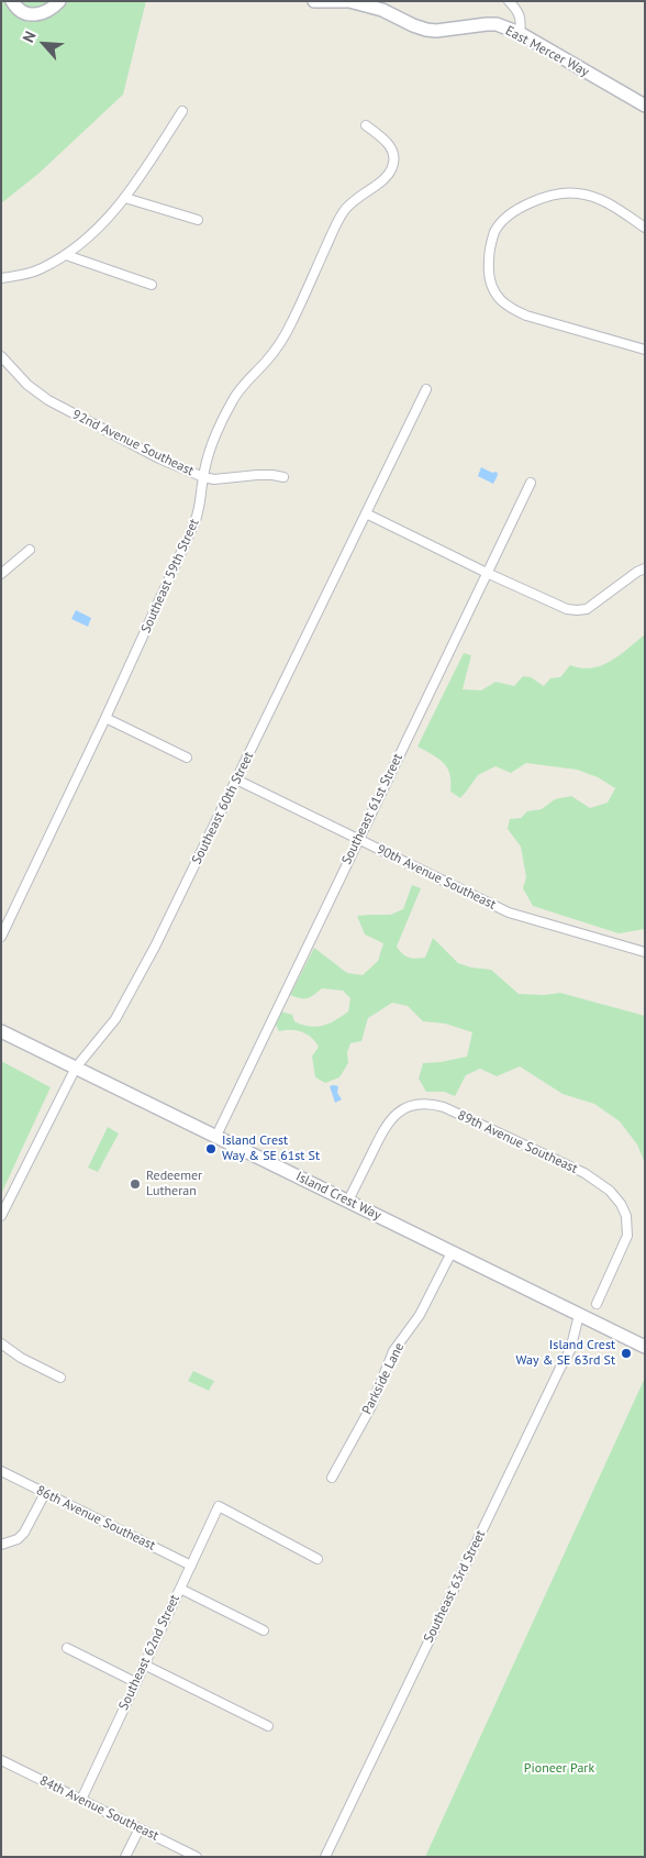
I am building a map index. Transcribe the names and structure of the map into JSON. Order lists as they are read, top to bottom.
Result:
{
  "streets": {
    "main road": ["East Mercer Way", "Island Crest Way"],
    "street": [
      "92nd Avenue Southeast",
      "Southeast 59th Street",
      "Southeast 60th Street",
      "Southeast 61st Street",
      "90th Avenue Southeast",
      "89th Avenue Southeast",
      "Parkside Lane",
      "86th Avenue Southeast",
      "Southeast 63rd Street",
      "Southeast 62nd Street",
      "84th Avenue Southeast"
    ]
  },
  "crossings": [
    ["92nd Avenue Southeast", "Southeast 59th Street"],
    ["Southeast 60th Street", "90th Avenue Southeast"],
    ["Southeast 60th Street", "Island Crest Way"],
    ["Southeast 61st Street", "90th Avenue Southeast"],
    ["Southeast 61st Street", "Island Crest Way"],
    ["89th Avenue Southeast", "Island Crest Way"],
    ["Island Crest Way", "Parkside Lane"],
    ["Island Crest Way", "Southeast 63rd Street"],
    ["86th Avenue Southeast", "Southeast 62nd Street"],
    ["Southeast 62nd Street", "84th Avenue Southeast"]
  ],
  "parks": ["Pioneer Park"],
  "places": ["Island Crest Way & SE 61st St", "Redeemer Lutheran", "Island Crest Way & SE 63rd St"],
  "north": "top left"
}
